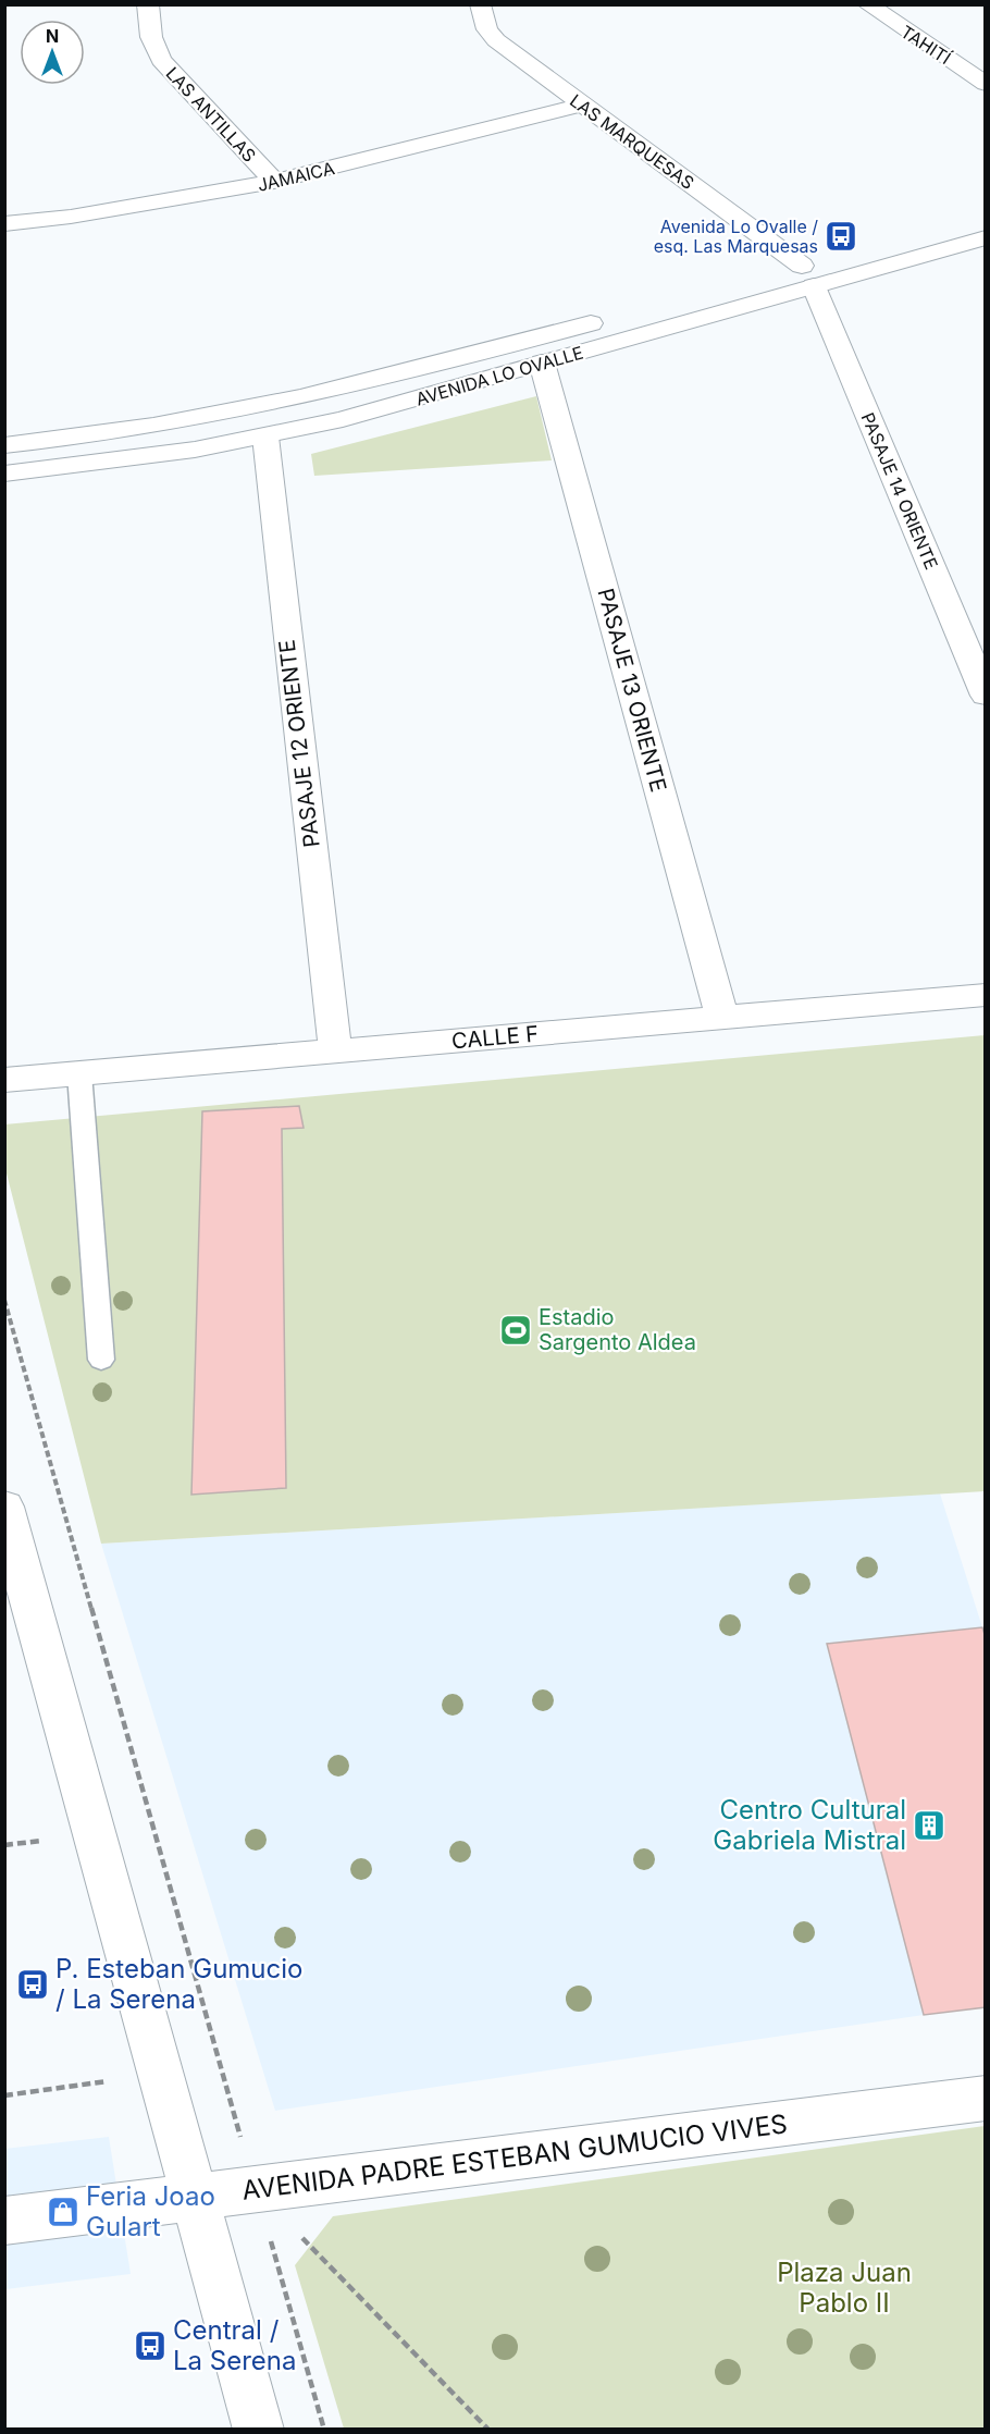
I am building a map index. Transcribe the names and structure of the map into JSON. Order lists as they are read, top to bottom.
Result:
{
  "streets": {
    "street": [
      "TAHITÍ",
      "LAS ANTILLAS",
      "LAS MARQUESAS",
      "JAMAICA",
      "AVENIDA LO OVALLE",
      "PASAJE 14 ORIENTE",
      "PASAJE 13 ORIENTE",
      "PASAJE 12 ORIENTE",
      "CALLE F",
      "AVENIDA PADRE ESTEBAN GUMUCIO VIVES"
    ]
  },
  "crossings": [
    ["LAS ANTILLAS", "JAMAICA"],
    ["LAS MARQUESAS", "JAMAICA"],
    ["LAS MARQUESAS", "AVENIDA LO OVALLE"],
    ["LAS MARQUESAS", "PASAJE 14 ORIENTE"],
    ["AVENIDA LO OVALLE", "PASAJE 14 ORIENTE"],
    ["AVENIDA LO OVALLE", "PASAJE 13 ORIENTE"],
    ["AVENIDA LO OVALLE", "PASAJE 12 ORIENTE"],
    ["PASAJE 13 ORIENTE", "CALLE F"],
    ["PASAJE 12 ORIENTE", "CALLE F"]
  ],
  "parks": ["Plaza Juan Pablo II"],
  "places": {
    "bus stop": ["Avenida Lo Ovalle / esq. Las Marquesas", "P. Esteban Gumucio / La Serena", "Central / La Serena"],
    "sports": ["Estadio Sargento Aldea"],
    "building": ["Centro Cultural Gabriela Mistral"],
    "shop": ["Feria Joao Gulart"]
  },
  "north": "top"
}
